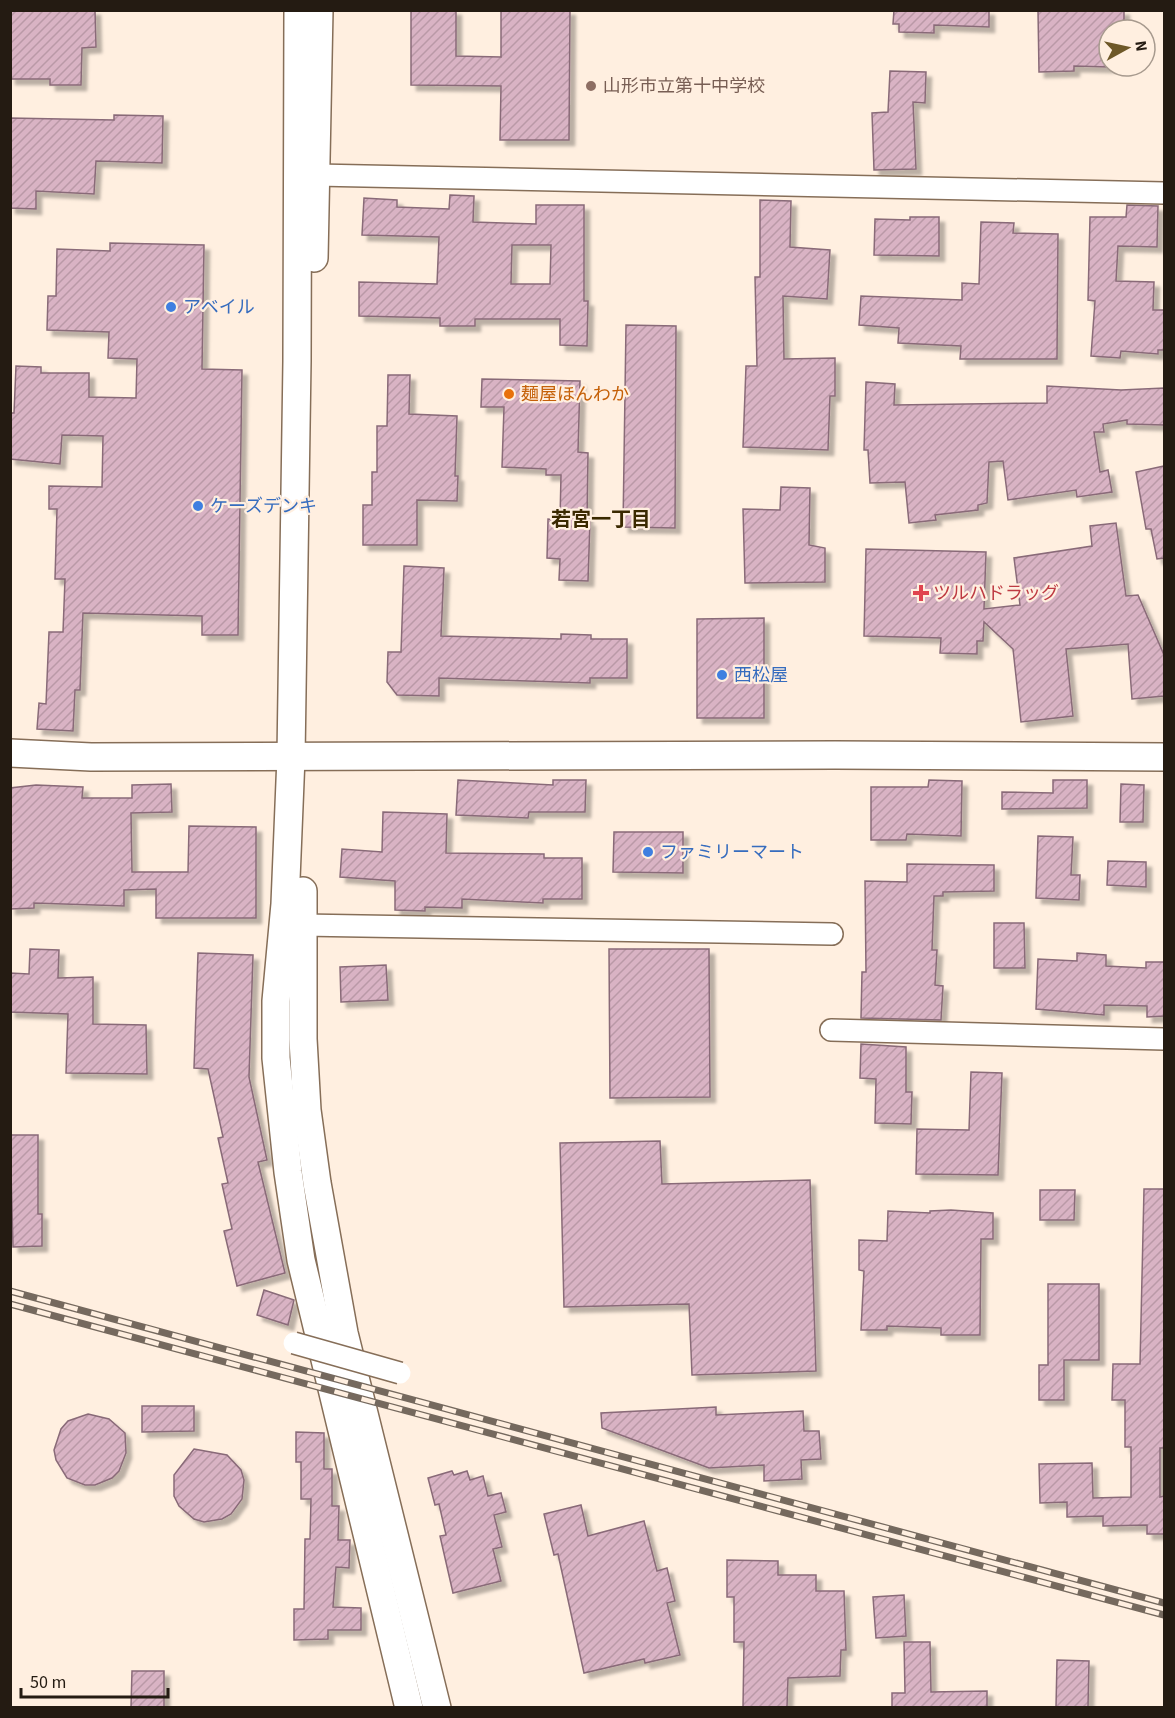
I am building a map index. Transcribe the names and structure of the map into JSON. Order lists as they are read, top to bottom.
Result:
{
  "districts": ["若宮一丁目"],
  "places": {
    "other": [
      "山形市立第十中学校",
      "アベイル",
      "麺屋ほんわか",
      "ケーズデンキ",
      "西松屋",
      "ファミリーマート"
    ],
    "health": ["ツルハドラッグ"]
  },
  "scale_bar": "50 m",
  "north": "right"
}
